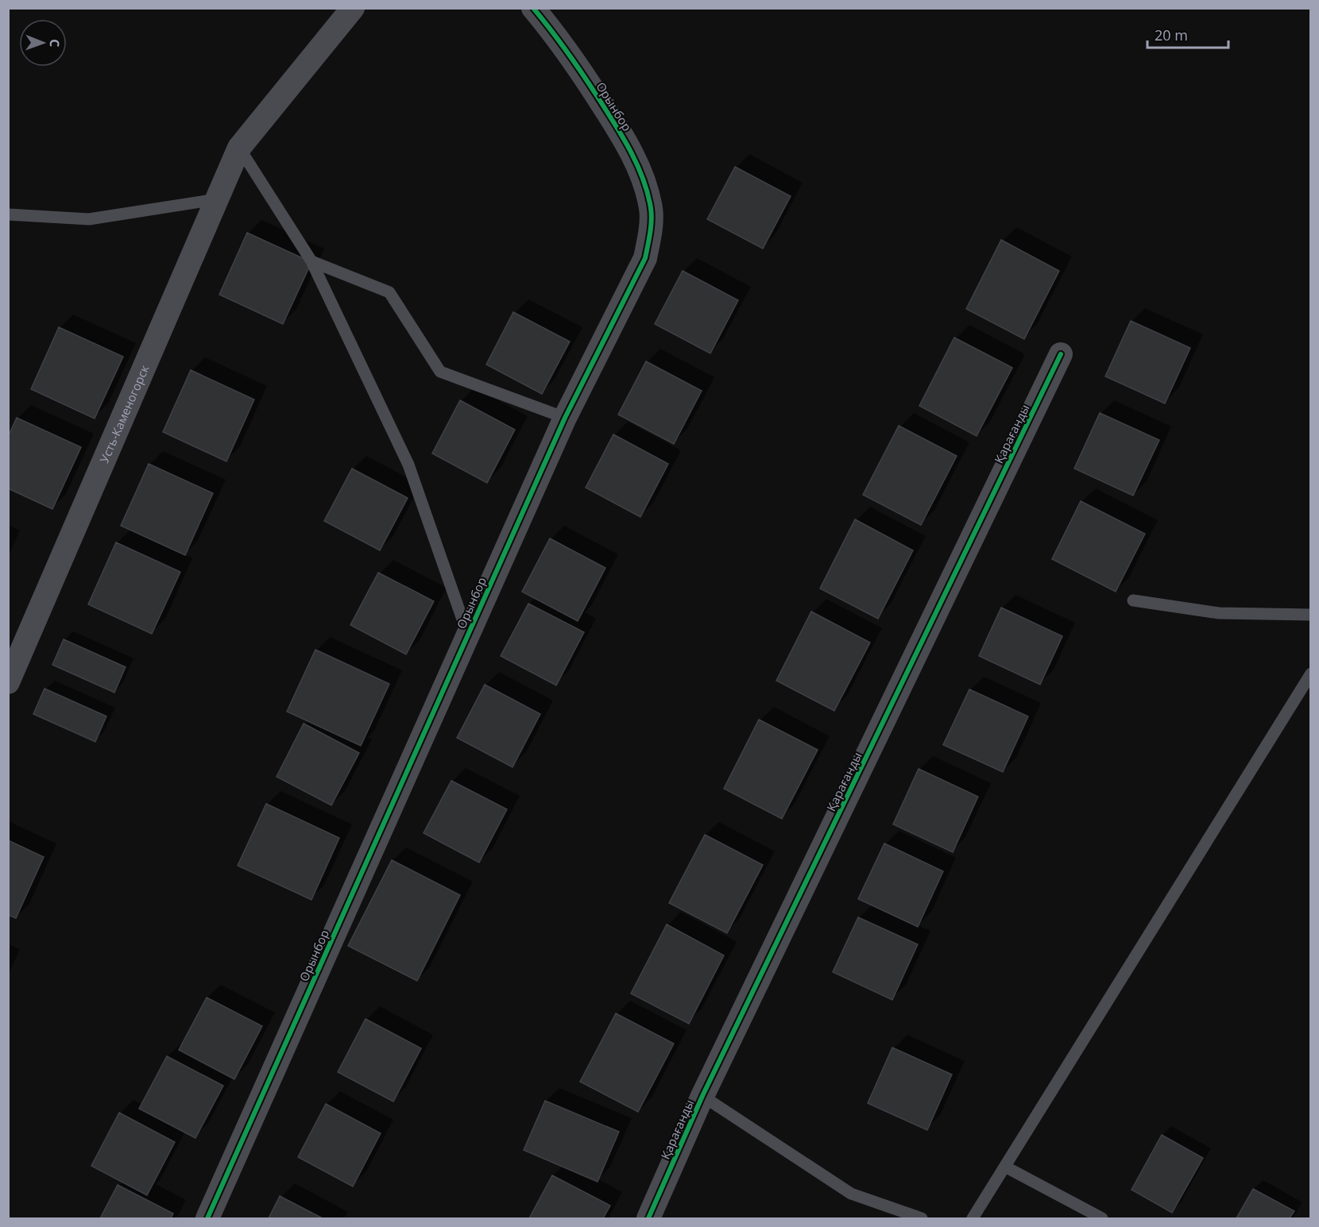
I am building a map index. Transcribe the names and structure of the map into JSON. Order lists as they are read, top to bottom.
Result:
{
  "streets": {
    "street": ["Орынбор", "Усть-Каменогорск", "Қарағанды"]
  },
  "scale_bar": "20 m",
  "north": "right"
}
